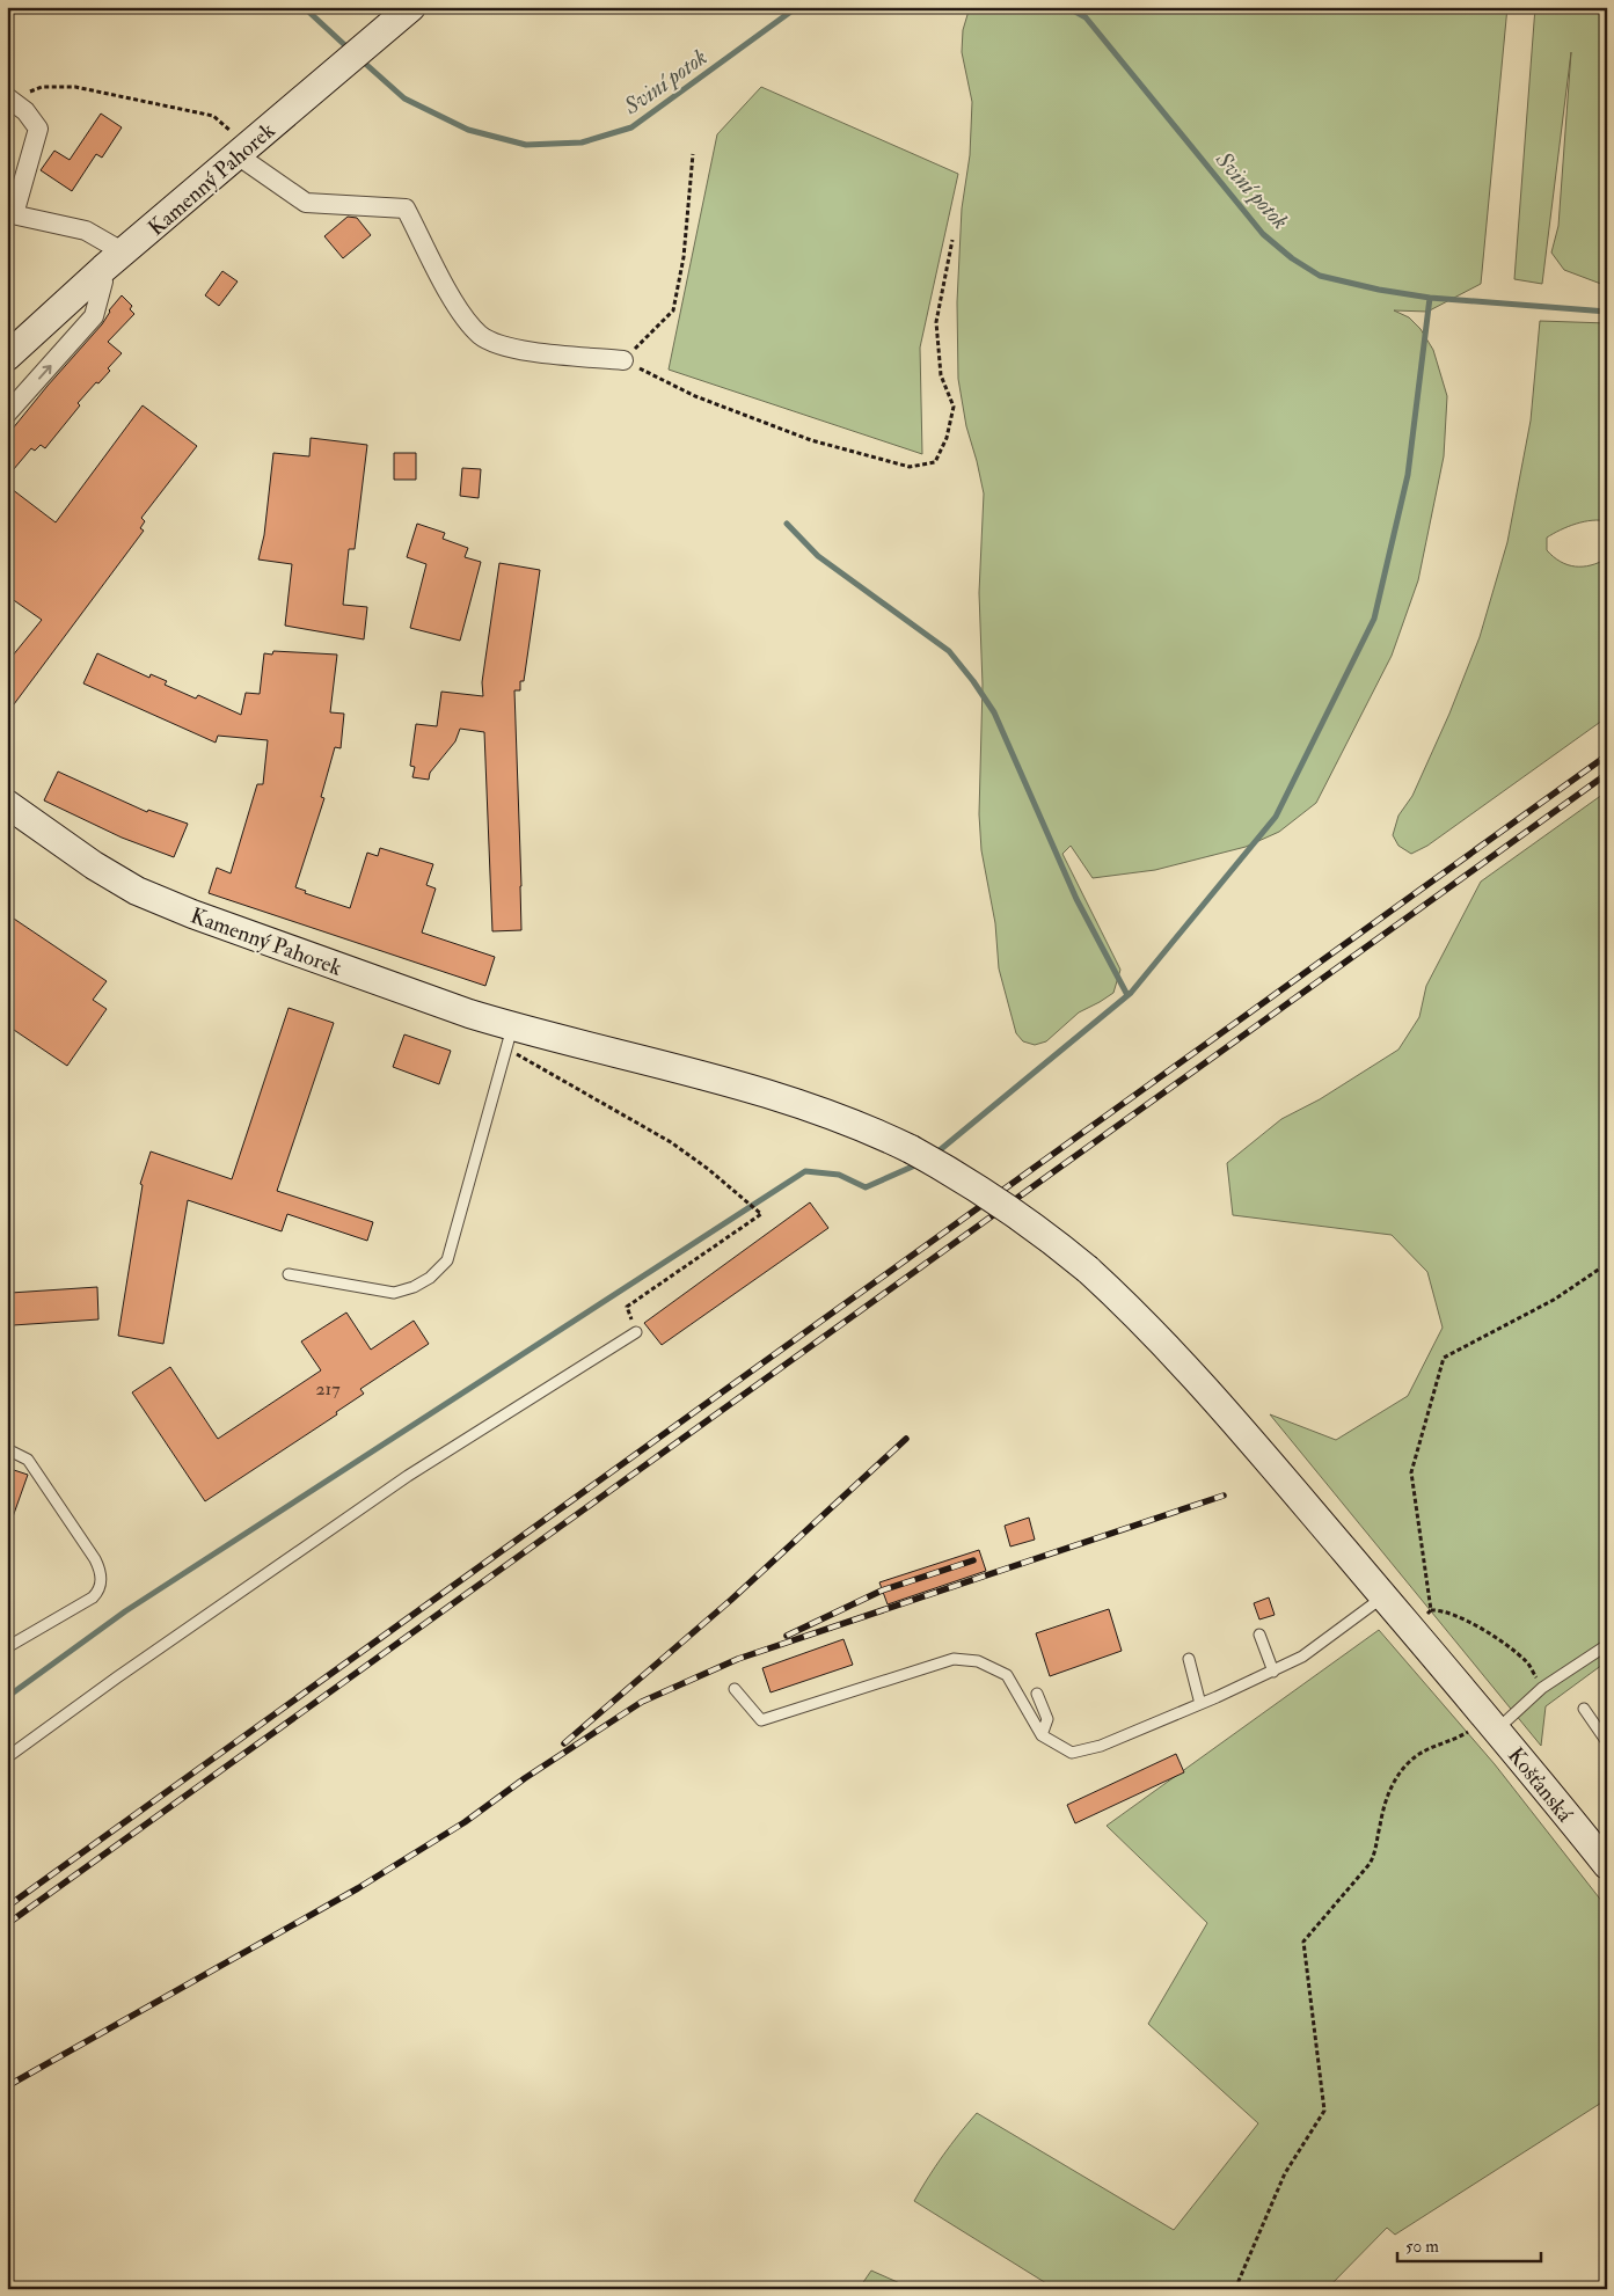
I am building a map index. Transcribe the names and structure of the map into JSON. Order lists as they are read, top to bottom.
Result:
{
  "streets": {
    "street": ["Kamenný Pahorek", "Košťanská"]
  },
  "crossings": [
    ["Kamenný Pahorek", "Košťanská"]
  ],
  "water": ["Sviní potok"],
  "house_numbers": ["217"],
  "scale_bar": "50 m"
}
